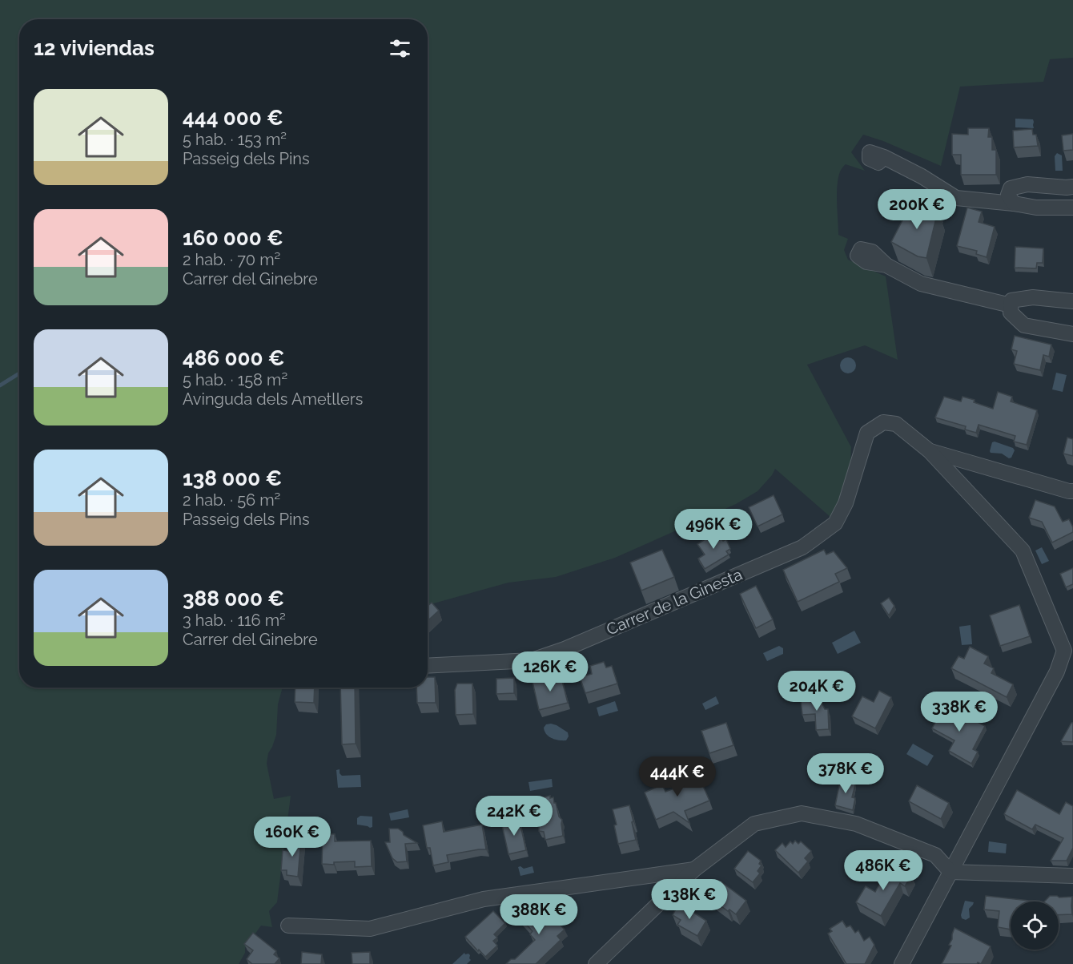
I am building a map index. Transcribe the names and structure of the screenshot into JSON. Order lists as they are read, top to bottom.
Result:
{
  "streets": {
    "street": ["Carrer de la Ginesta"]
  },
  "page": {
    "heading": "12 viviendas",
    "list": [
      {
        "name": "444 000 €",
        "note": "5 hab. · 153 m² · Passeig dels Pins"
      },
      {
        "name": "160 000 €",
        "note": "2 hab. · 70 m² · Carrer del Ginebre"
      },
      {
        "name": "486 000 €",
        "note": "5 hab. · 158 m² · Avinguda dels Ametllers"
      },
      {
        "name": "138 000 €",
        "note": "2 hab. · 56 m² · Passeig dels Pins"
      },
      {
        "name": "388 000 €",
        "note": "3 hab. · 116 m² · Carrer del Ginebre"
      }
    ],
    "price": [
      "200K €",
      "496K €",
      "126K €",
      "204K €",
      "338K €",
      "378K €",
      "444K €",
      "242K €",
      "160K €",
      "486K €",
      "138K €",
      "388K €"
    ]
  }
}
